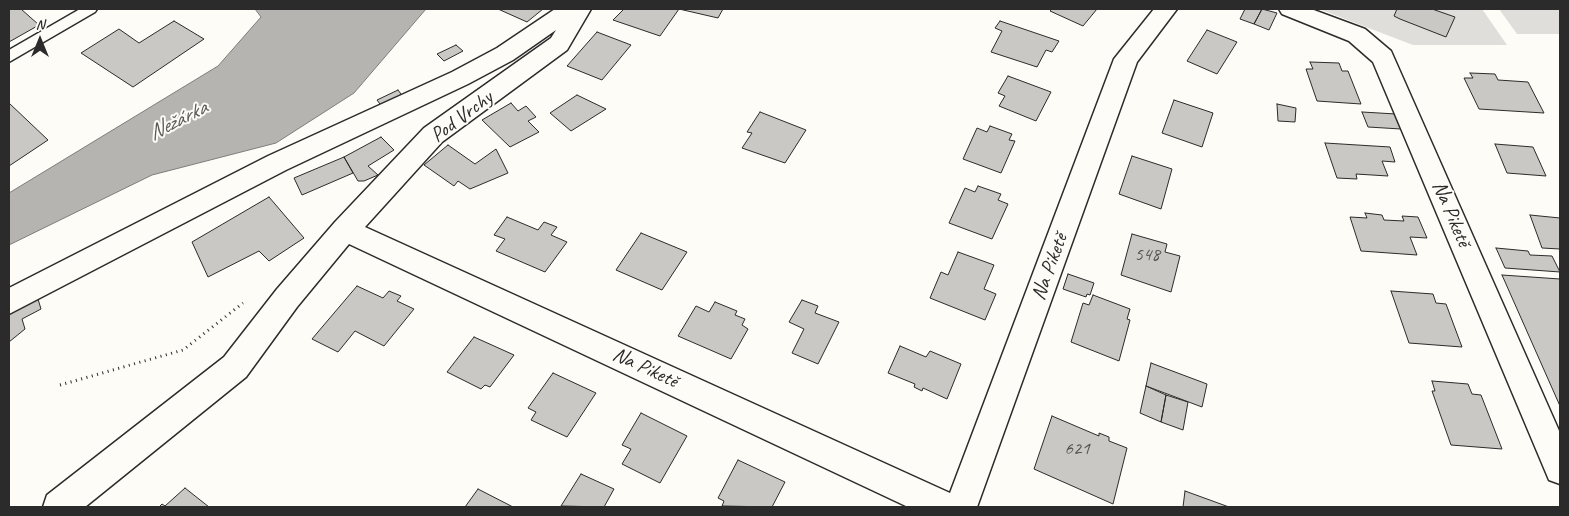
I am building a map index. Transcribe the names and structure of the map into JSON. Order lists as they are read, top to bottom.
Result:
{
  "streets": {
    "street": ["Pod Vrchy", "Na Piketě"]
  },
  "crossings": [
    ["Pod Vrchy", "Na Piketě"]
  ],
  "water": ["Nežárka"],
  "house_numbers": ["548", "621"],
  "north": "top"
}
